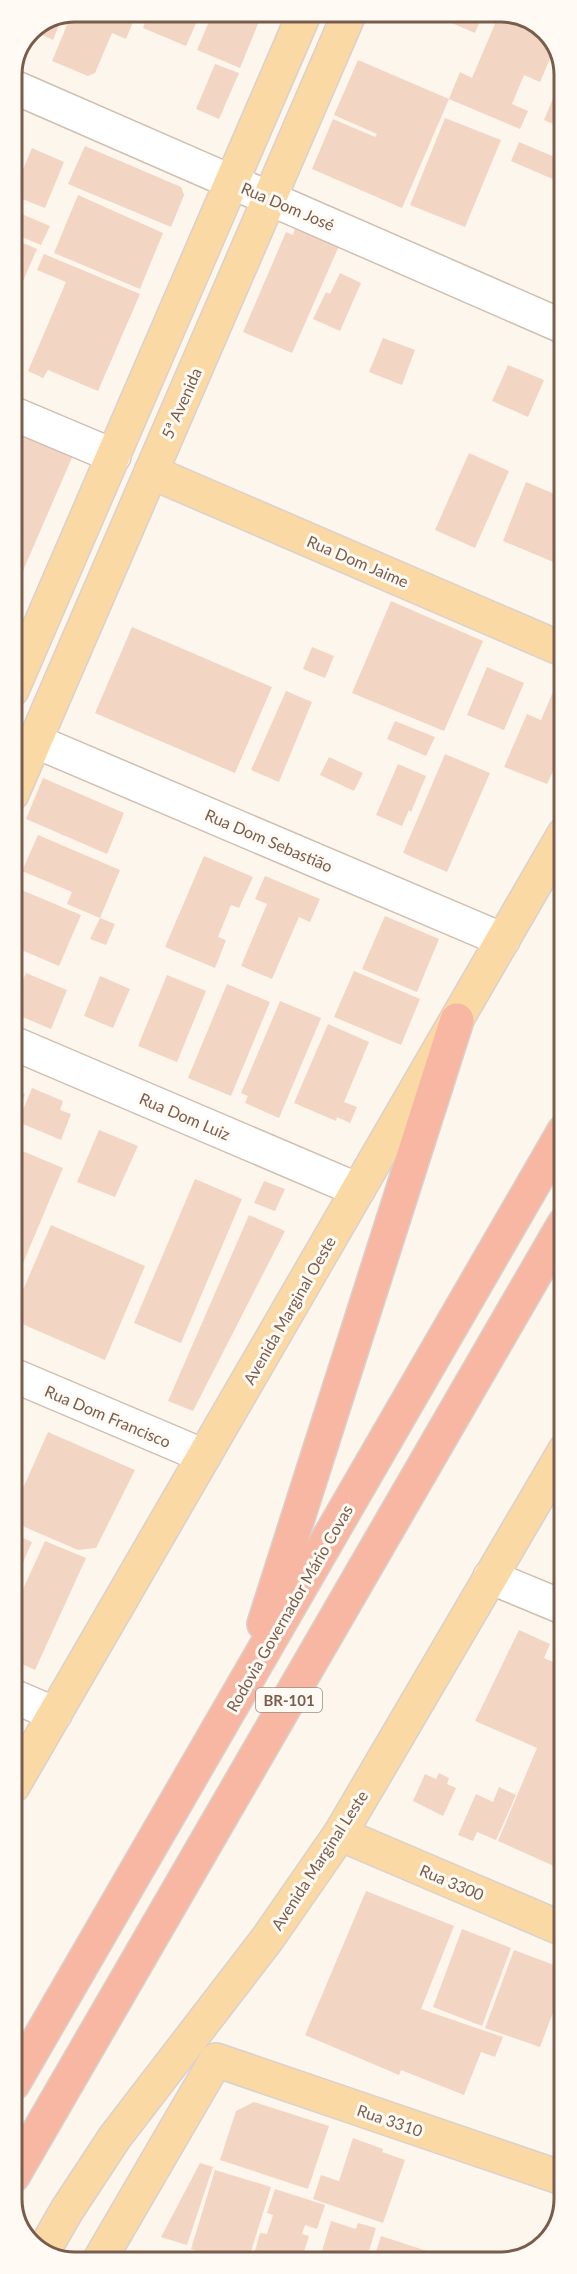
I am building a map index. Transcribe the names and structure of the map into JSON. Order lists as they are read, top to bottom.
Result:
{
  "streets": {
    "highway": ["Rodovia Governador Mário Covas", "BR-101"],
    "main road": [
      "5ª Avenida",
      "Rua Dom Jaime",
      "Avenida Marginal Oeste",
      "Avenida Marginal Leste",
      "Rua 3300",
      "Rua 3310"
    ],
    "street": [
      "Rua Dom José",
      "Rua Dom Sebastião",
      "Rua Dom Luiz",
      "Rua Dom Francisco"
    ]
  },
  "crossings": [
    ["Rua Dom José", "5ª Avenida"],
    ["5ª Avenida", "Rua Dom Jaime"],
    ["5ª Avenida", "Rua Dom Sebastião"],
    ["Rua Dom Sebastião", "Avenida Marginal Oeste"],
    ["Rua Dom Luiz", "Avenida Marginal Oeste"],
    ["Avenida Marginal Oeste", "Rua Dom Francisco"],
    ["Avenida Marginal Leste", "Rua 3300"]
  ]
}
